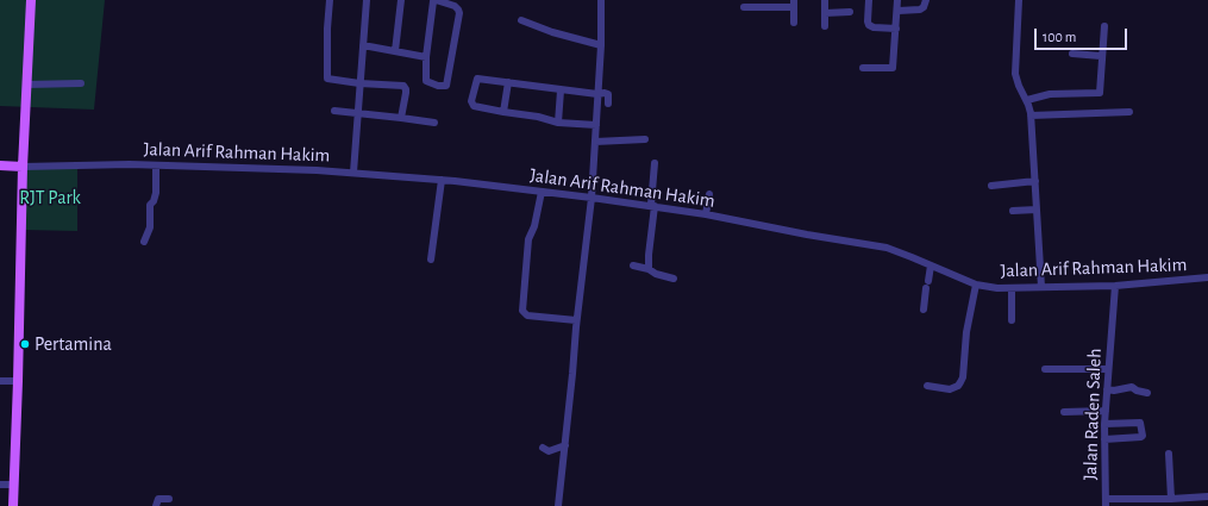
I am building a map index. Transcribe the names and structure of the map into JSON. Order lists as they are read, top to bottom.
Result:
{
  "streets": {
    "street": ["Jalan Arif Rahman Hakim", "Jalan Raden Saleh"]
  },
  "crossings": [
    ["Jalan Arif Rahman Hakim", "Jalan Raden Saleh"]
  ],
  "parks": ["RJT Park"],
  "places": ["Pertamina"],
  "scale_bar": "100 m"
}
